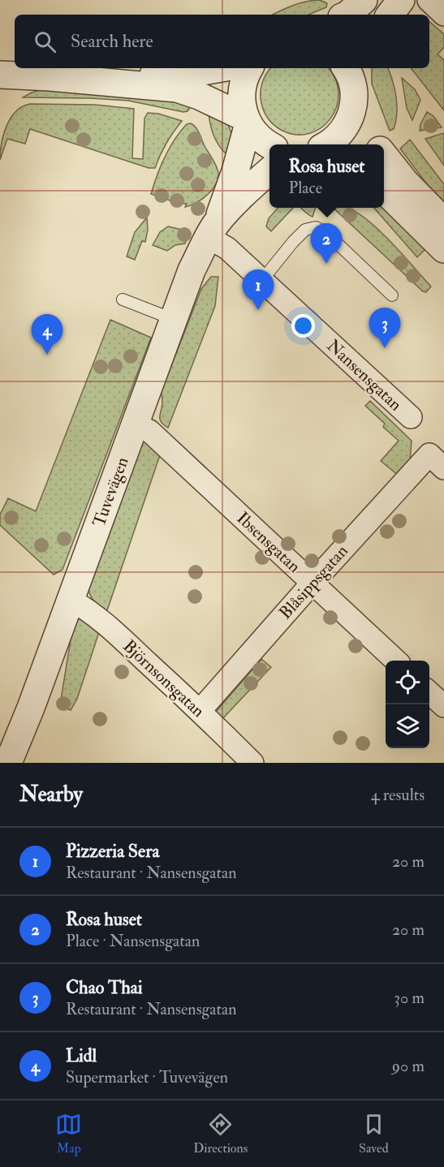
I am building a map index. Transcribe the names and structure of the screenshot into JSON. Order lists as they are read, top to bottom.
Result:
{
  "streets": {
    "street": [
      "Nansensgatan",
      "Tuvevägen",
      "Ibsensgatan",
      "Blåsippsgatan",
      "Björnsonsgatan"
    ]
  },
  "crossings": [
    ["Nansensgatan", "Tuvevägen"],
    ["Tuvevägen", "Ibsensgatan"],
    ["Tuvevägen", "Björnsonsgatan"],
    ["Ibsensgatan", "Blåsippsgatan"],
    ["Blåsippsgatan", "Björnsonsgatan"]
  ],
  "page": {
    "search": "Search here",
    "popup": ["Rosa huset", "Place"],
    "pins": [
      "2",
      "1",
      "3",
      "4"
    ],
    "heading": ["Nearby", "4 results"],
    "list": [
      {
        "mark": "1",
        "name": "Pizzeria Sera",
        "note": "Restaurant · Nansensgatan",
        "value": "20 m"
      },
      {
        "mark": "2",
        "name": "Rosa huset",
        "note": "Place · Nansensgatan",
        "value": "20 m"
      },
      {
        "mark": "3",
        "name": "Chao Thai",
        "note": "Restaurant · Nansensgatan",
        "value": "30 m"
      },
      {
        "mark": "4",
        "name": "Lidl",
        "note": "Supermarket · Tuvevägen",
        "value": "90 m"
      }
    ],
    "nav": ["Map", "Directions", "Saved"]
  }
}
